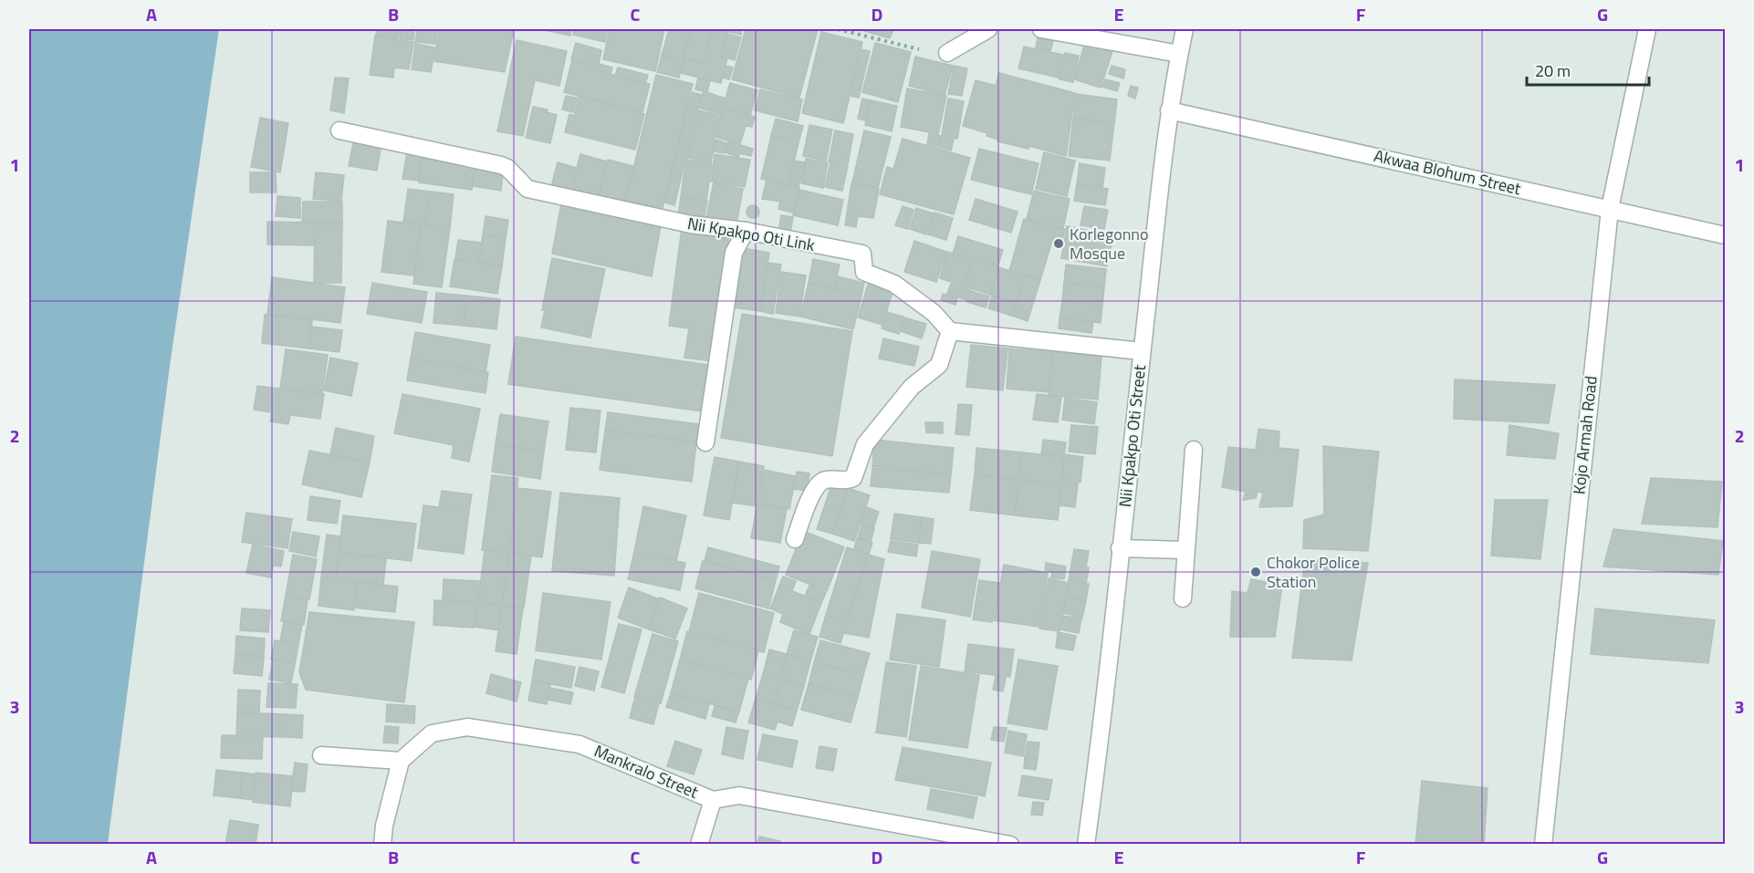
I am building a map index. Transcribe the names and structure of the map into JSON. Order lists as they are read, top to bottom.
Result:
{
  "streets": {
    "street": [
      "Akwaa Blohum Street",
      "Nii Kpakpo Oti Link",
      "Kojo Armah Road",
      "Nii Kpakpo Oti Street",
      "Mankralo Street"
    ]
  },
  "crossings": [
    ["Akwaa Blohum Street", "Kojo Armah Road"],
    ["Akwaa Blohum Street", "Nii Kpakpo Oti Street"]
  ],
  "places": ["Korlegonno Mosque", "Chokor Police Station"],
  "scale_bar": "20 m",
  "grid": {
    "columns": [
      "A",
      "B",
      "C",
      "D",
      "E",
      "F",
      "G"
    ],
    "rows": ["1", "2", "3"]
  }
}
